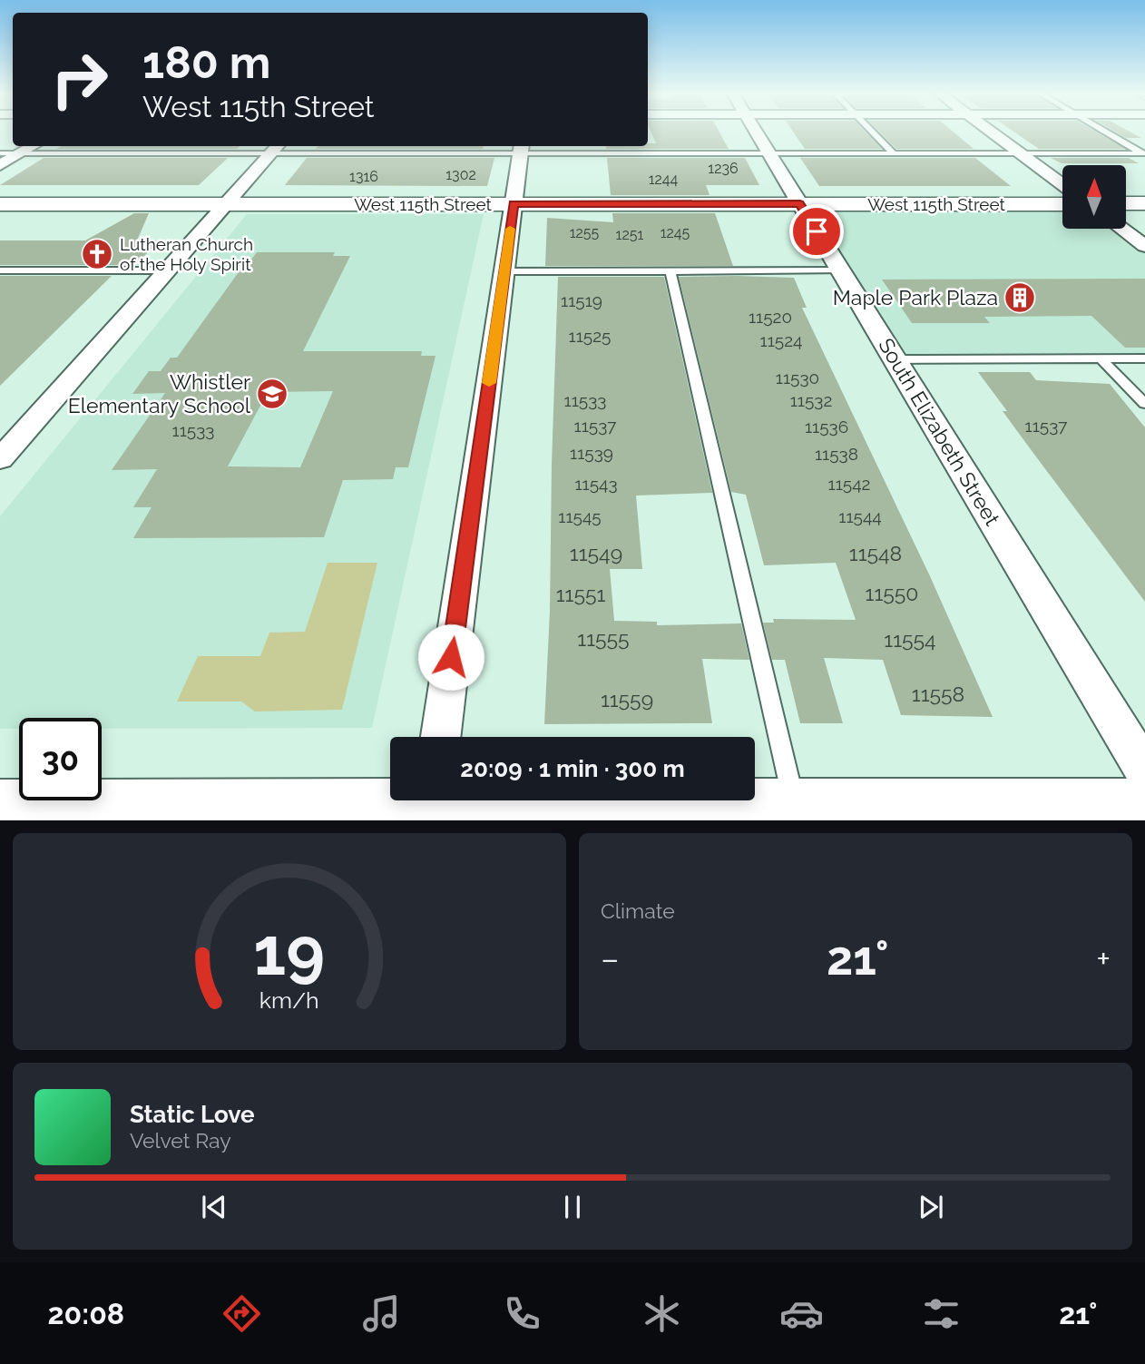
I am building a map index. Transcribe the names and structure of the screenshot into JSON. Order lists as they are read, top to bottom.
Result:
{
  "streets": {
    "street": ["West 115th Street", "South Elizabeth Street"]
  },
  "crossings": [
    ["West 115th Street", "South Elizabeth Street"]
  ],
  "places": {
    "church": ["Lutheran Church of the Holy Spirit"],
    "building": ["Maple Park Plaza"],
    "school or university": ["Whistler Elementary School"]
  },
  "house_numbers": [
    "1236",
    "1302",
    "1316",
    "1244",
    "1255",
    "1245",
    "1251",
    "11519",
    "11520",
    "11525",
    "11524",
    "11530",
    "11533",
    "11532",
    "11537",
    "11537",
    "11536",
    "11533",
    "11539",
    "11538",
    "11543",
    "11542",
    "11545",
    "11544",
    "11549",
    "11548",
    "11550",
    "11551",
    "11555",
    "11554",
    "11558",
    "11559"
  ],
  "north": "top",
  "page": {
    "turn": ["180 m", "West 115th Street"],
    "limit": "30",
    "trip": "20:09 · 1 min · 300 m",
    "tile": "Climate",
    "heat": ["−", "21°", "+"],
    "song": ["Static Love", "Velvet Ray"],
    "tabs": ["20:08", "21°"],
    "gauge": ["19", "km/h"]
  }
}
